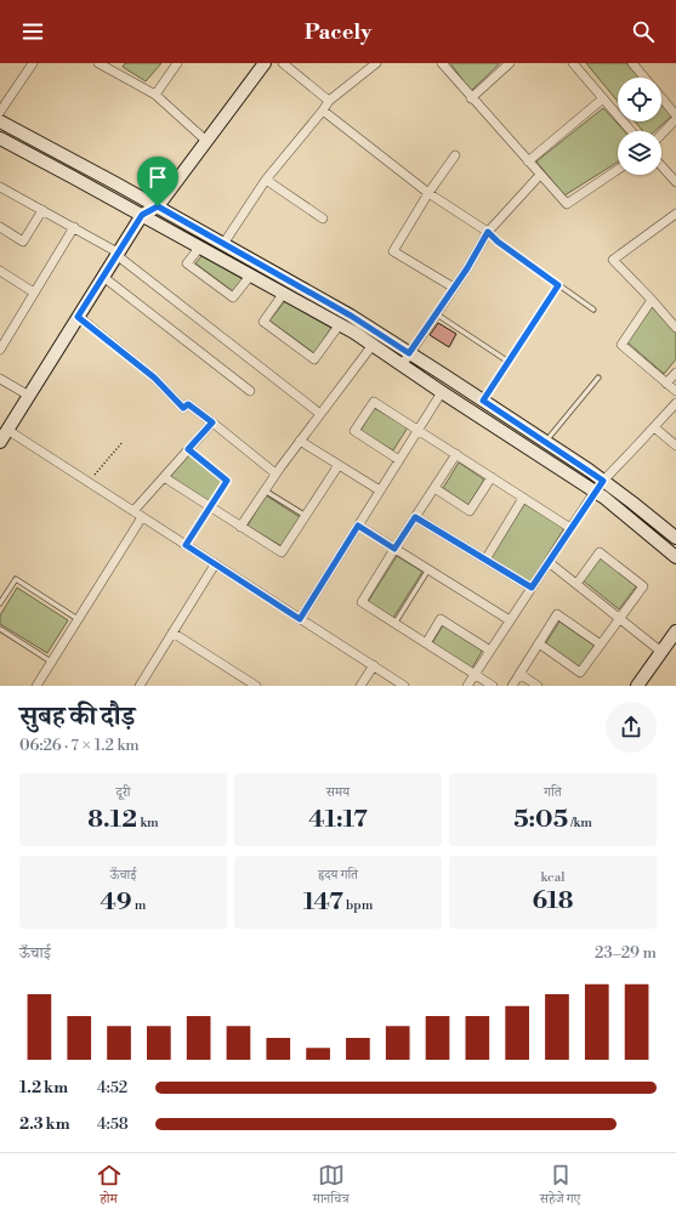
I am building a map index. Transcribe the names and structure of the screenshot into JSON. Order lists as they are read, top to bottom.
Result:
{
  "page": {
    "header": "Pacely",
    "heading": ["सुबह की दौड़", "06:26 · 7 × 1.2 km"],
    "stats": [
      ["दूरी", "8.12 km"],
      ["समय", "41:17"],
      ["गति", "5:05 /km"],
      ["ऊँचाई", "49 m"],
      ["हृदय गति", "147 bpm"],
      ["kcal", "618"]
    ],
    "chart": ["ऊँचाई", "23–29 m"],
    "list": [
      {
        "name": "1.2 km",
        "note": "4:52"
      },
      {
        "name": "2.3 km",
        "note": "4:58"
      }
    ],
    "tabs": ["होम", "मानचित्र", "सहेजे गए"]
  }
}
